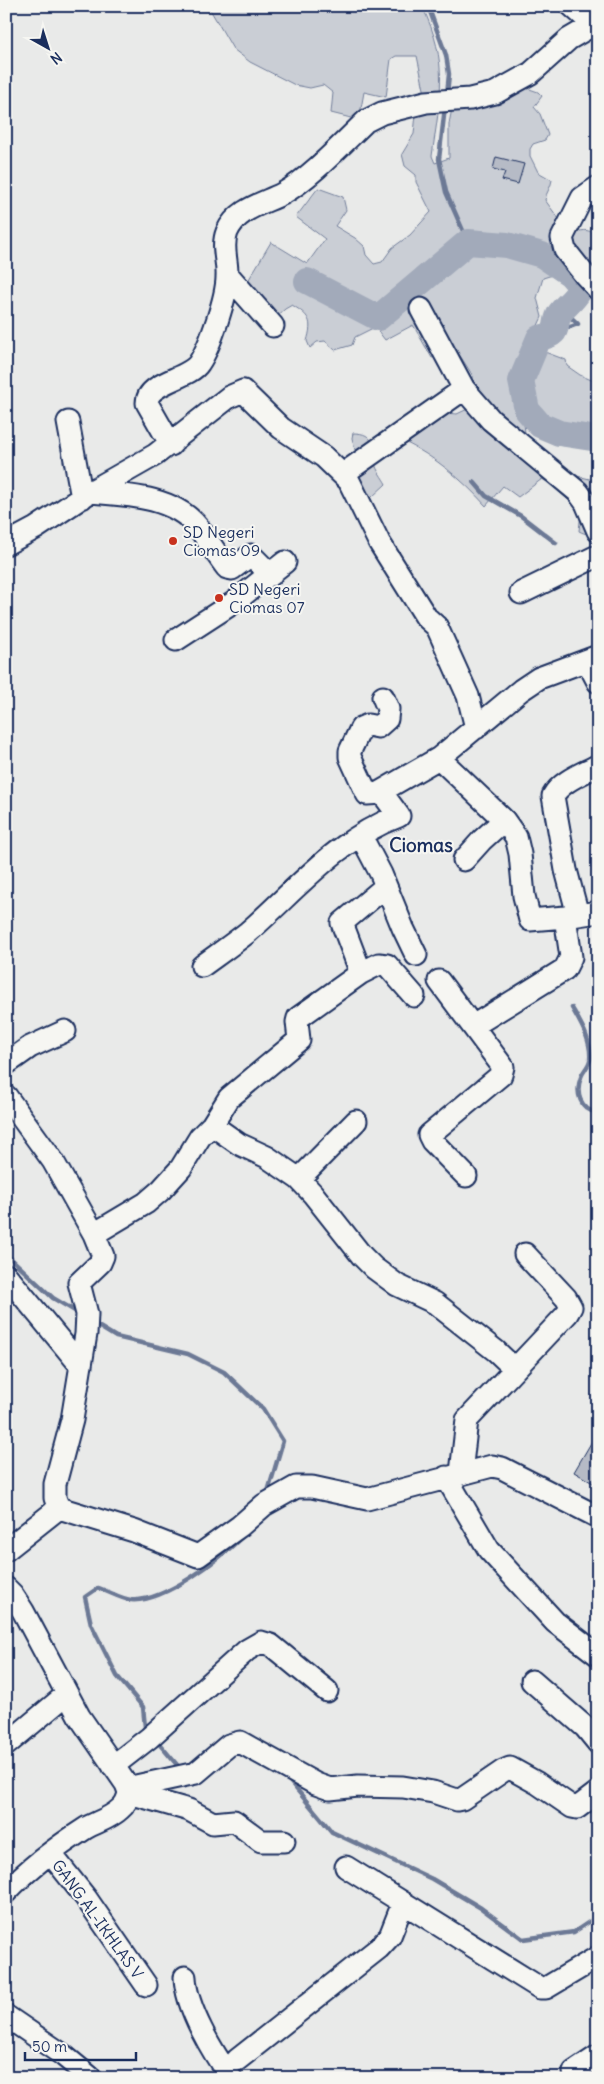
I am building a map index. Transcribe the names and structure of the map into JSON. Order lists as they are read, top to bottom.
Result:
{
  "streets": {
    "street": ["GANG AL-IKHLAS V"]
  },
  "districts": ["Ciomas"],
  "places": ["SD Negeri Ciomas 09", "SD Negeri Ciomas 07"],
  "scale_bar": "50 m",
  "north": "bottom right"
}
